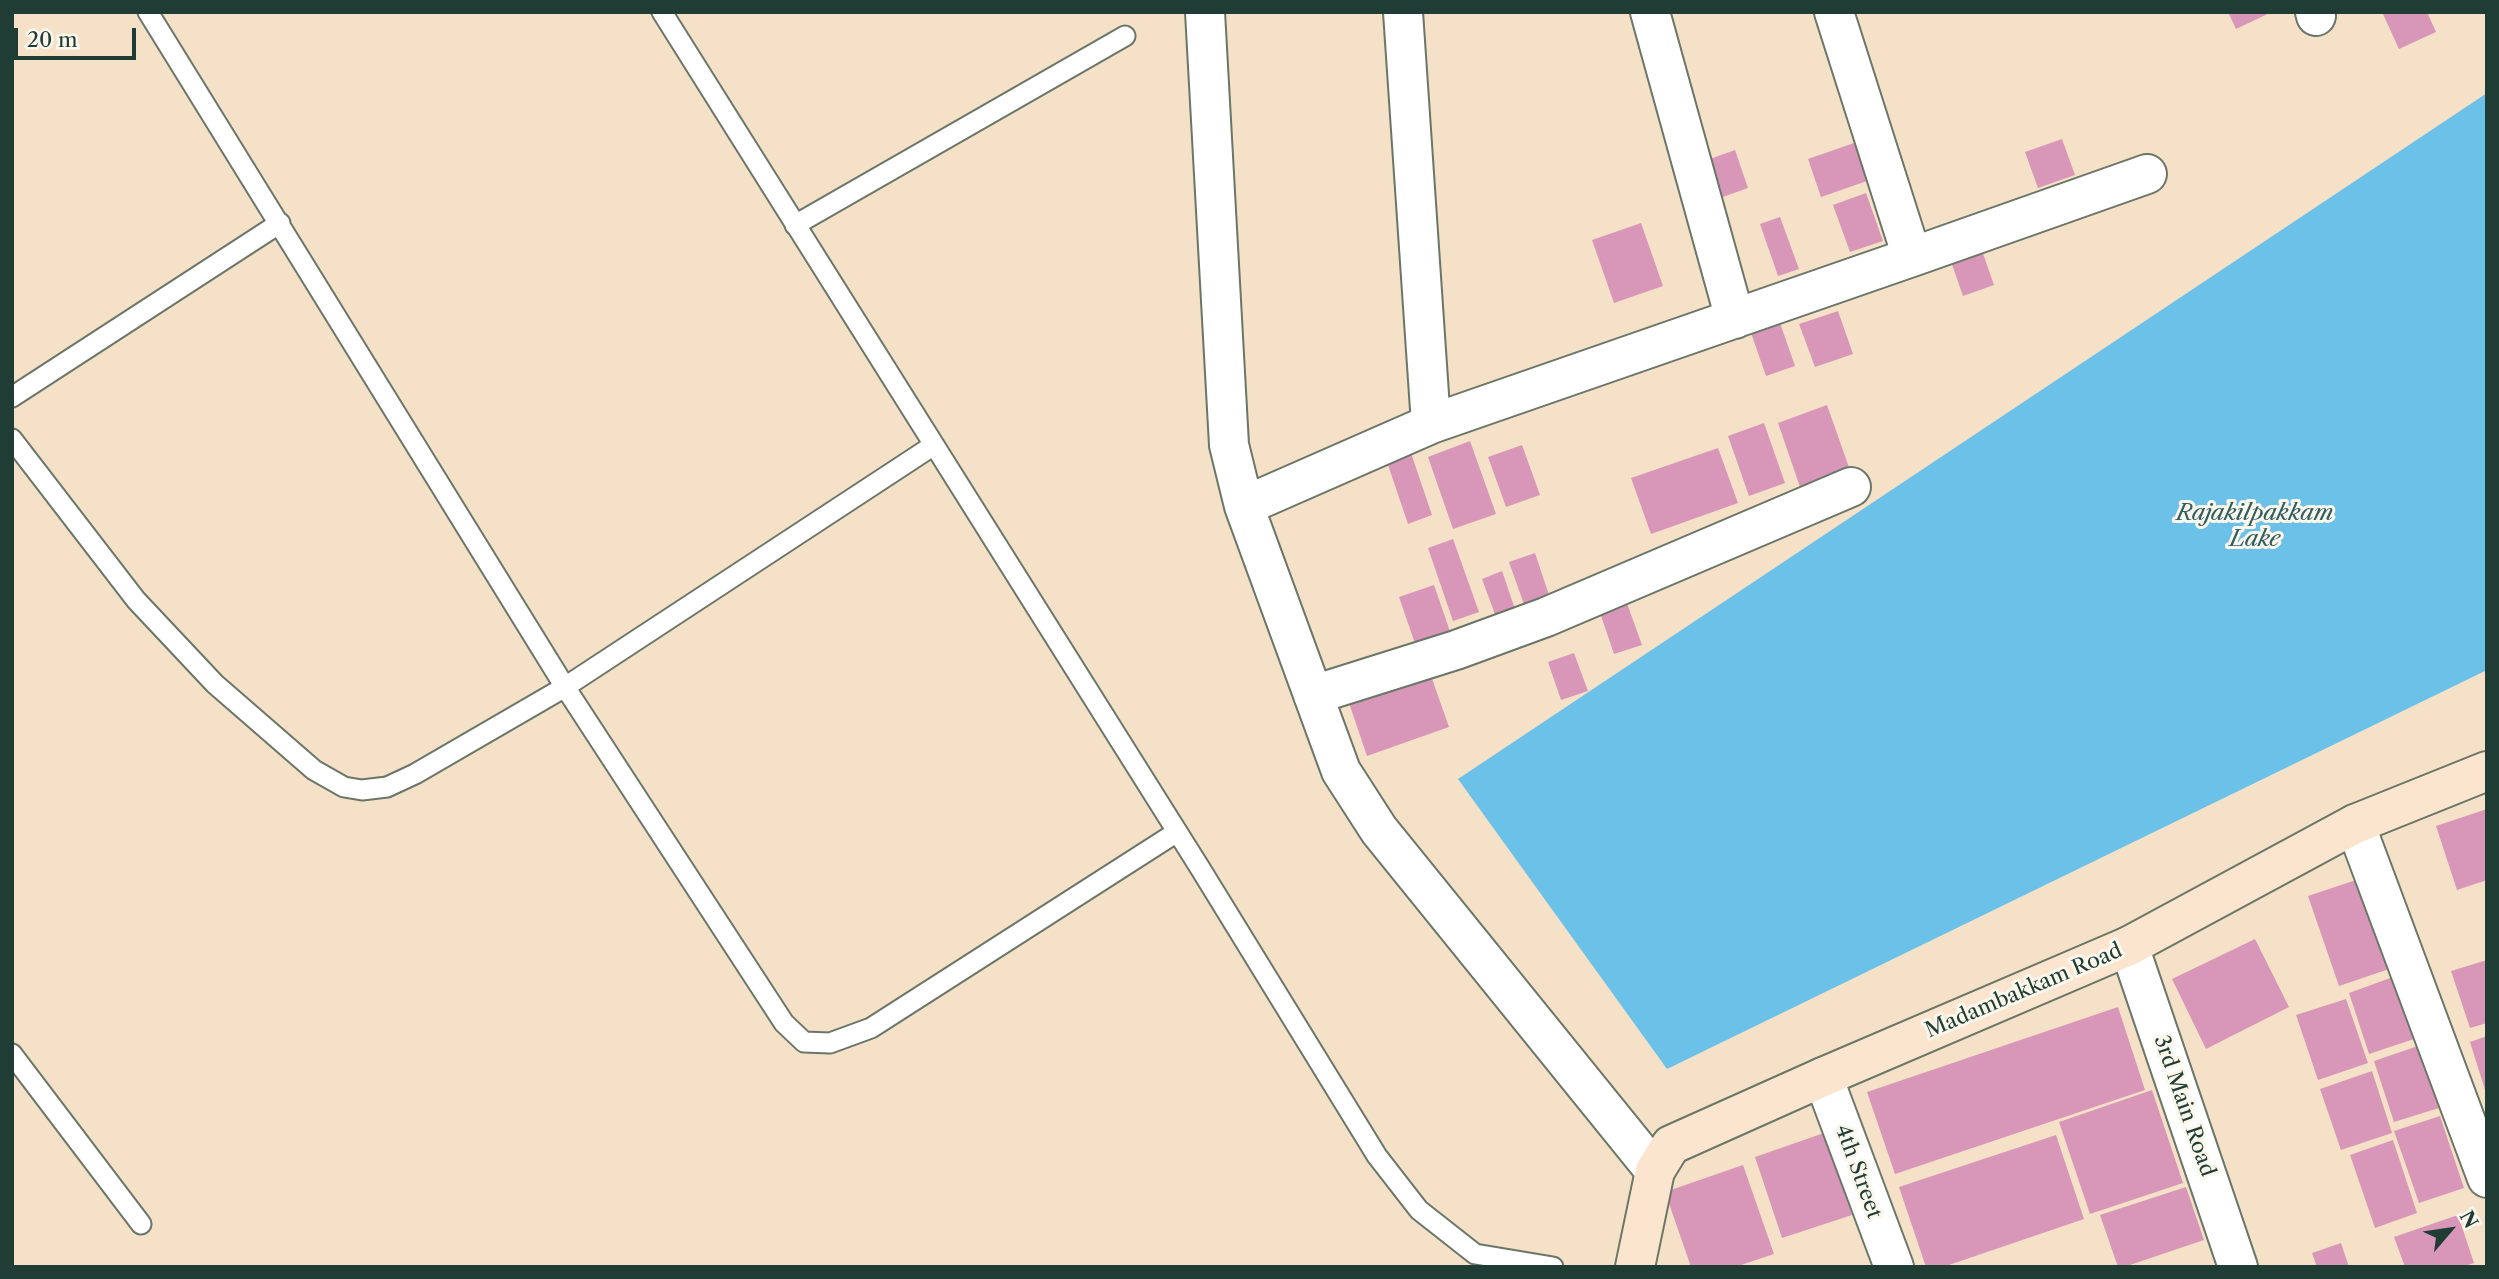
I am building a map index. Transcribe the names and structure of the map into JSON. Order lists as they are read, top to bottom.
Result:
{
  "streets": {
    "street": ["Madambakkam Road", "3rd Main Road", "4th Street"]
  },
  "crossings": [
    ["Madambakkam Road", "3rd Main Road"],
    ["Madambakkam Road", "4th Street"]
  ],
  "water": ["Rajakilpakkam Lake"],
  "scale_bar": "20 m",
  "north": "top right"
}
